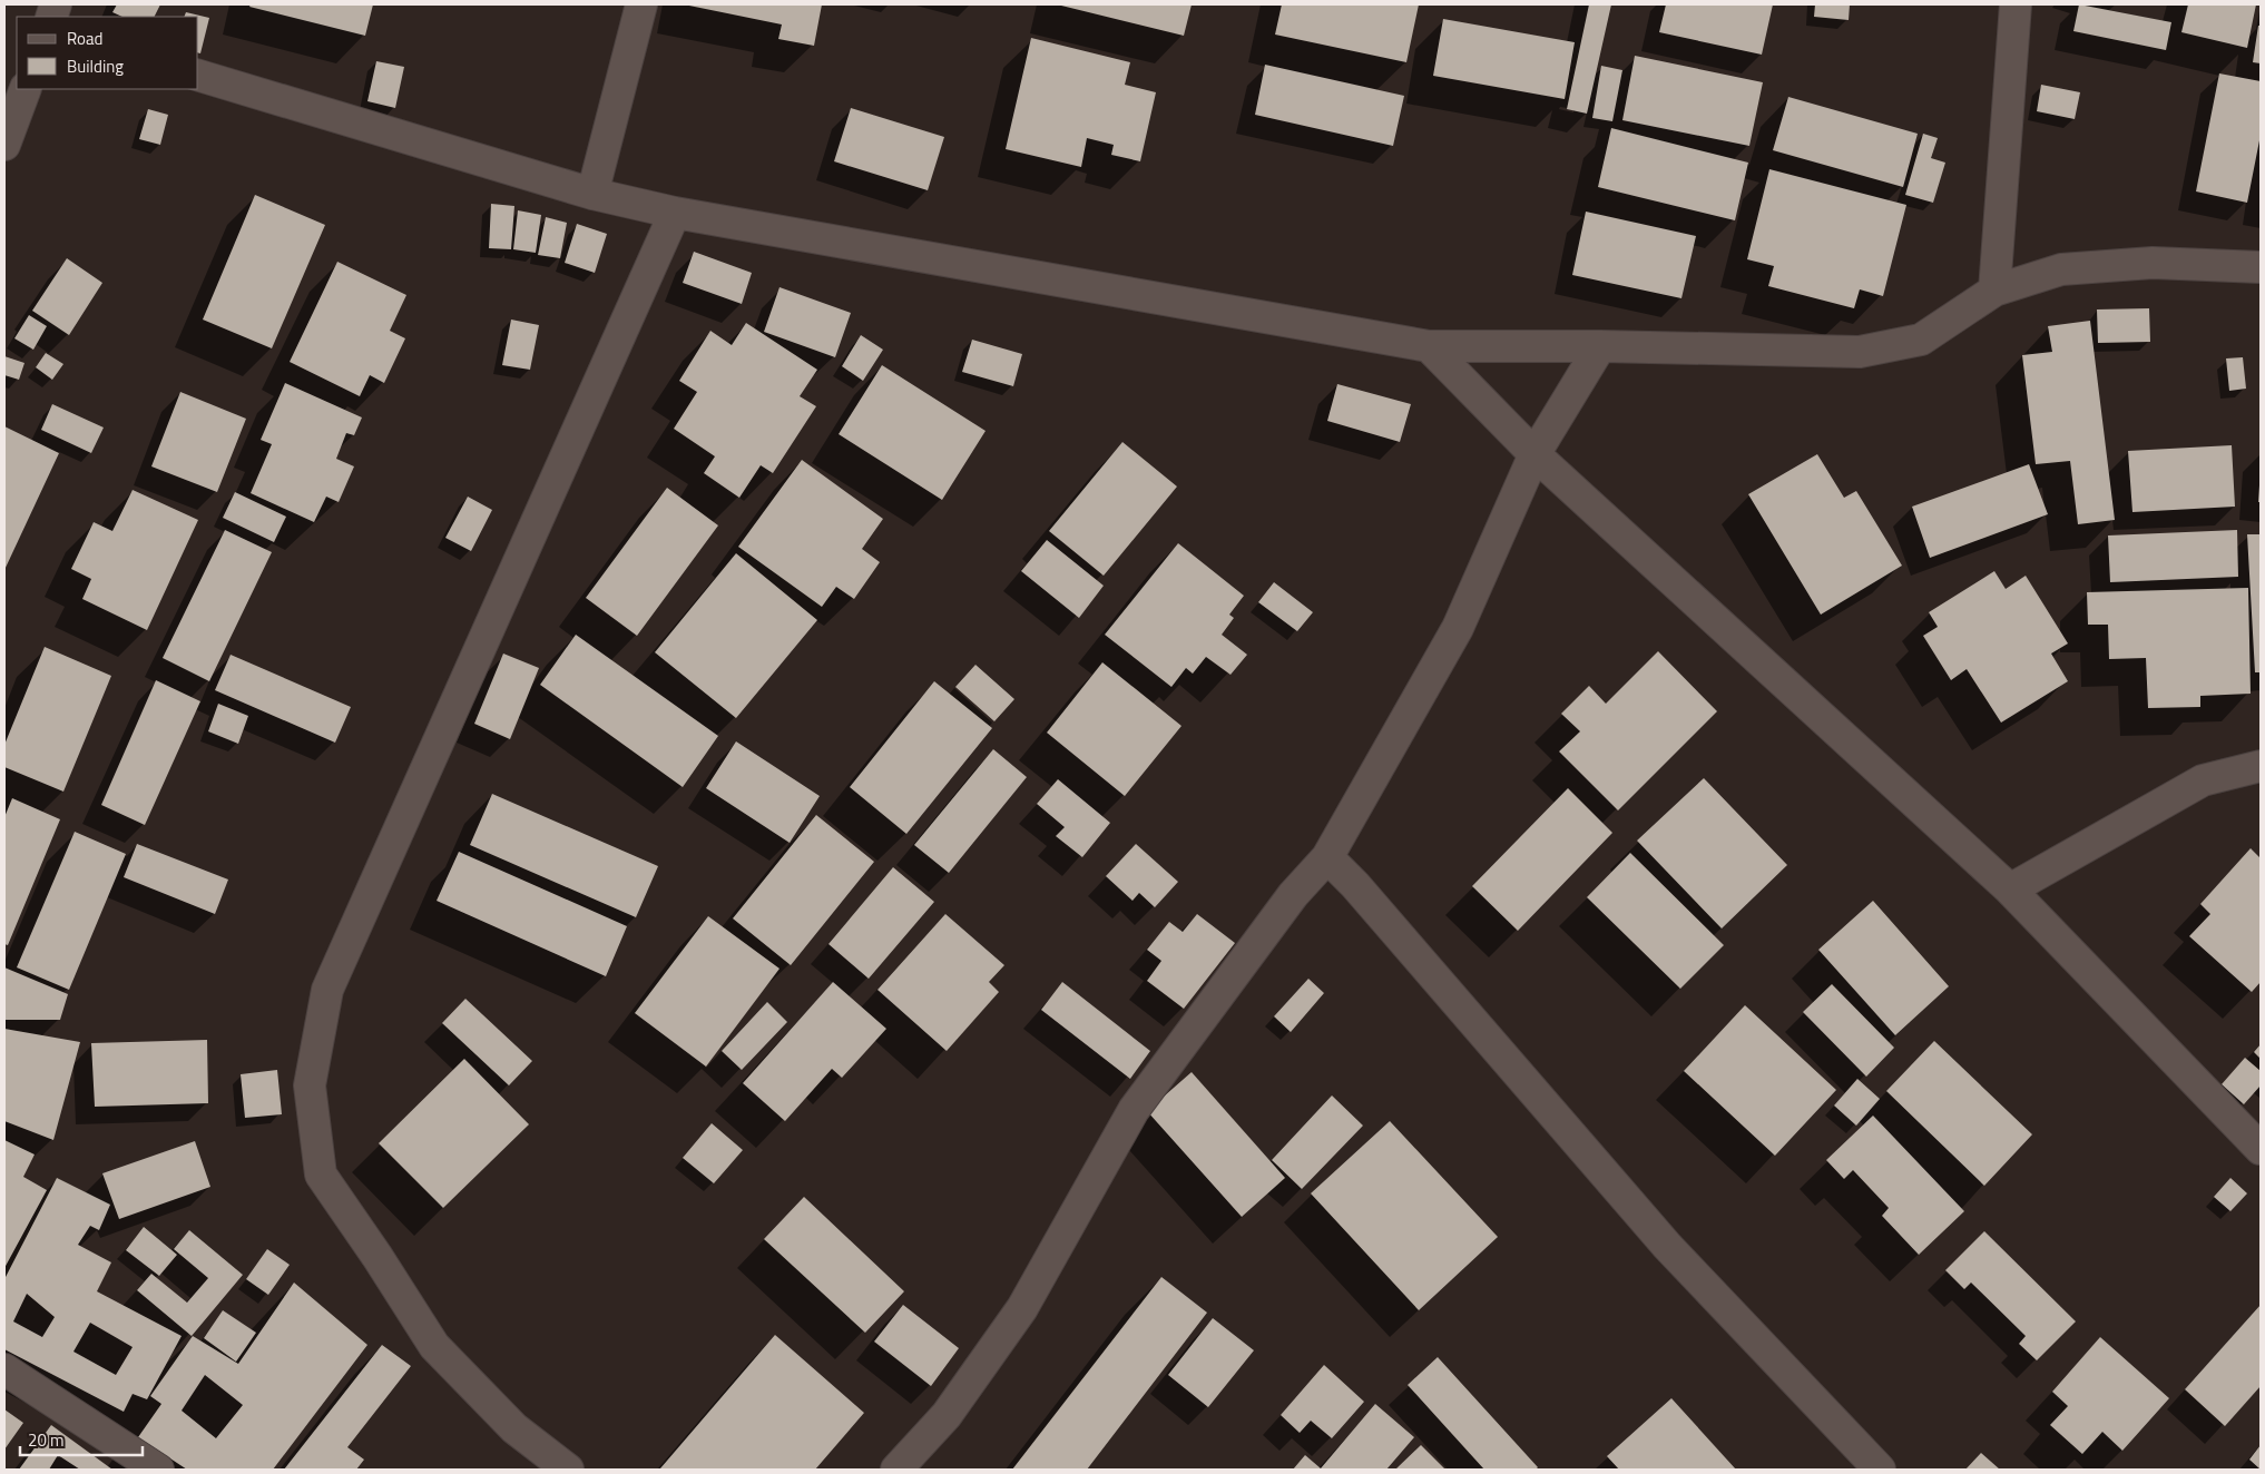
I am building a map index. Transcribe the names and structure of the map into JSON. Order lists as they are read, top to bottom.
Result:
{
  "legend": ["Road", "Building"],
  "scale_bar": "20 m"
}
